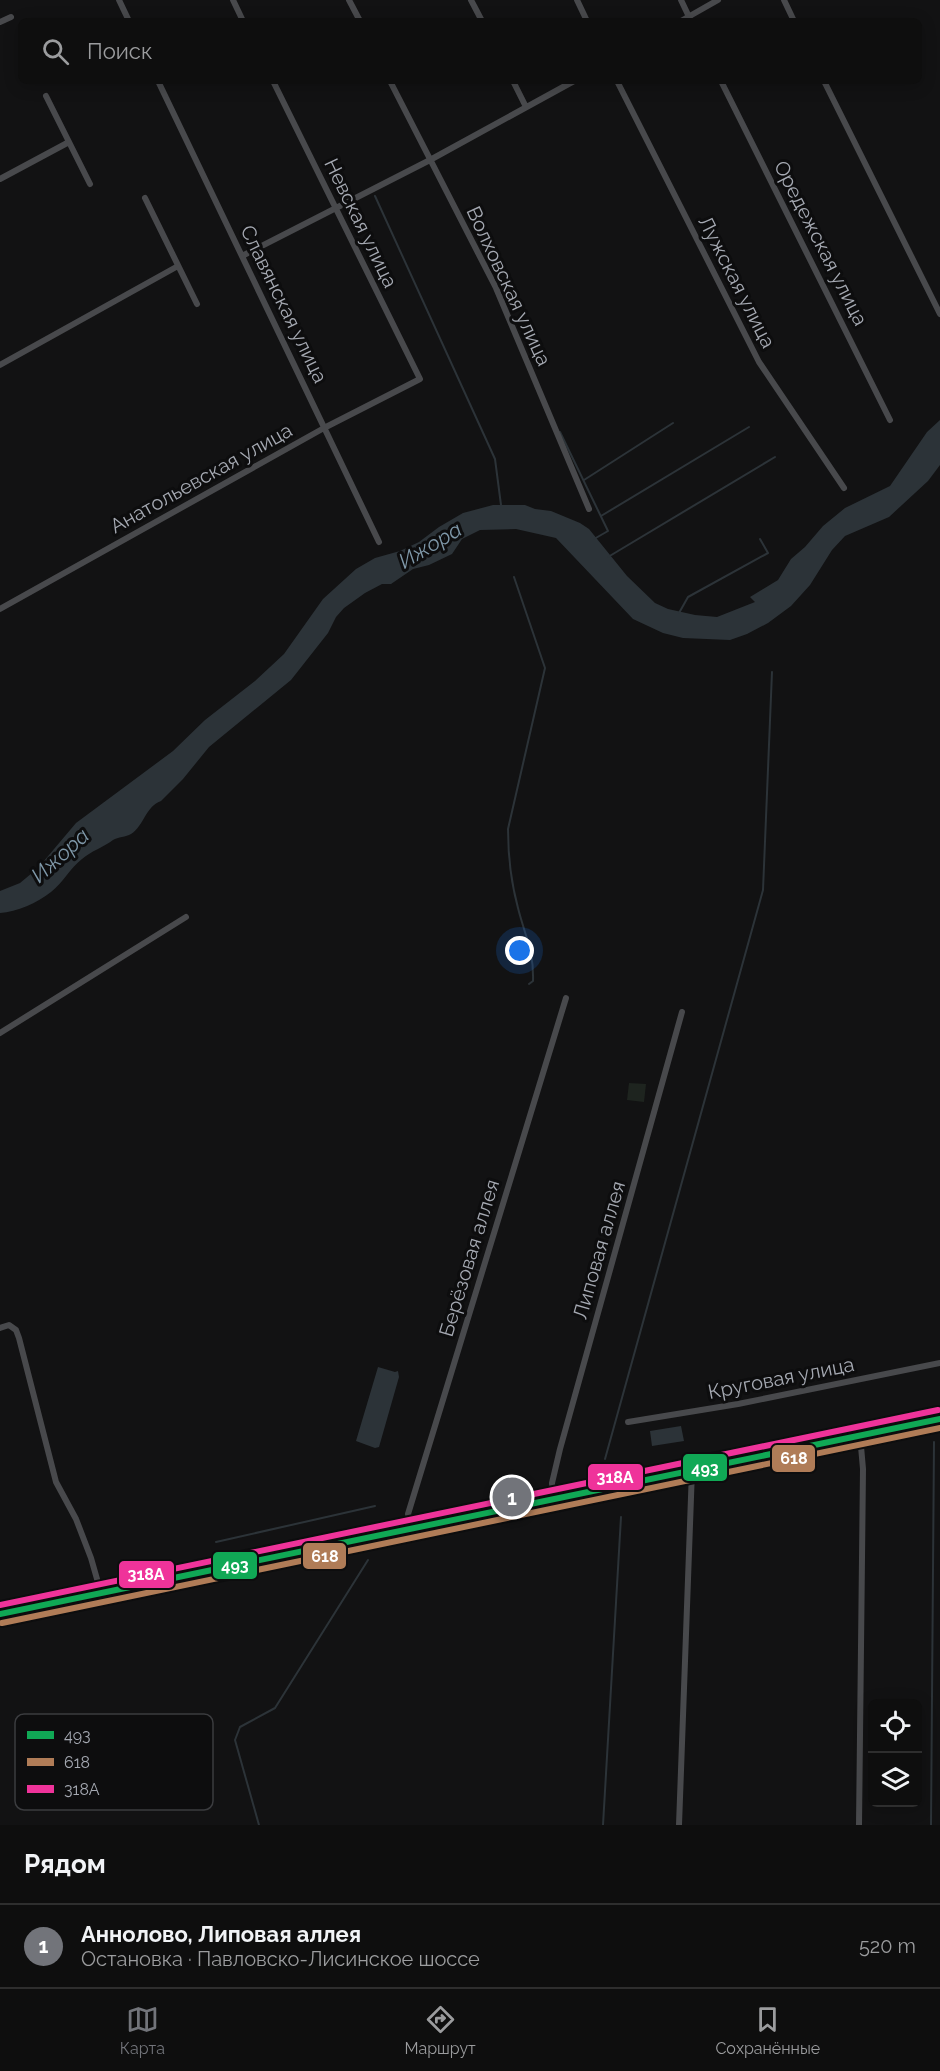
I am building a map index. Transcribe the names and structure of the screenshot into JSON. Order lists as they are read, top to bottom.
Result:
{
  "streets": {
    "street": [
      "Невская улица",
      "Оредежская улица",
      "Лужская улица",
      "Волховская улица",
      "Славянская улица",
      "Анатольевская улица",
      "Липовая аллея",
      "Берёзовая аллея",
      "Круговая улица"
    ]
  },
  "crossings": [
    ["Невская улица", "Анатольевская улица"],
    ["Славянская улица", "Анатольевская улица"]
  ],
  "water": ["Ижора"],
  "lines": ["transit line 318А", "transit line 493", "transit line 618"],
  "legend": ["493", "618", "318А"],
  "page": {
    "search": "Поиск",
    "pins": "1",
    "heading": "Рядом",
    "list": [
      {
        "mark": "1",
        "name": "Аннолово, Липовая аллея",
        "note": "Остановка · Павловско-Лисинское шоссе",
        "value": "520 m"
      }
    ],
    "nav": ["Карта", "Маршрут", "Сохранённые"]
  }
}
